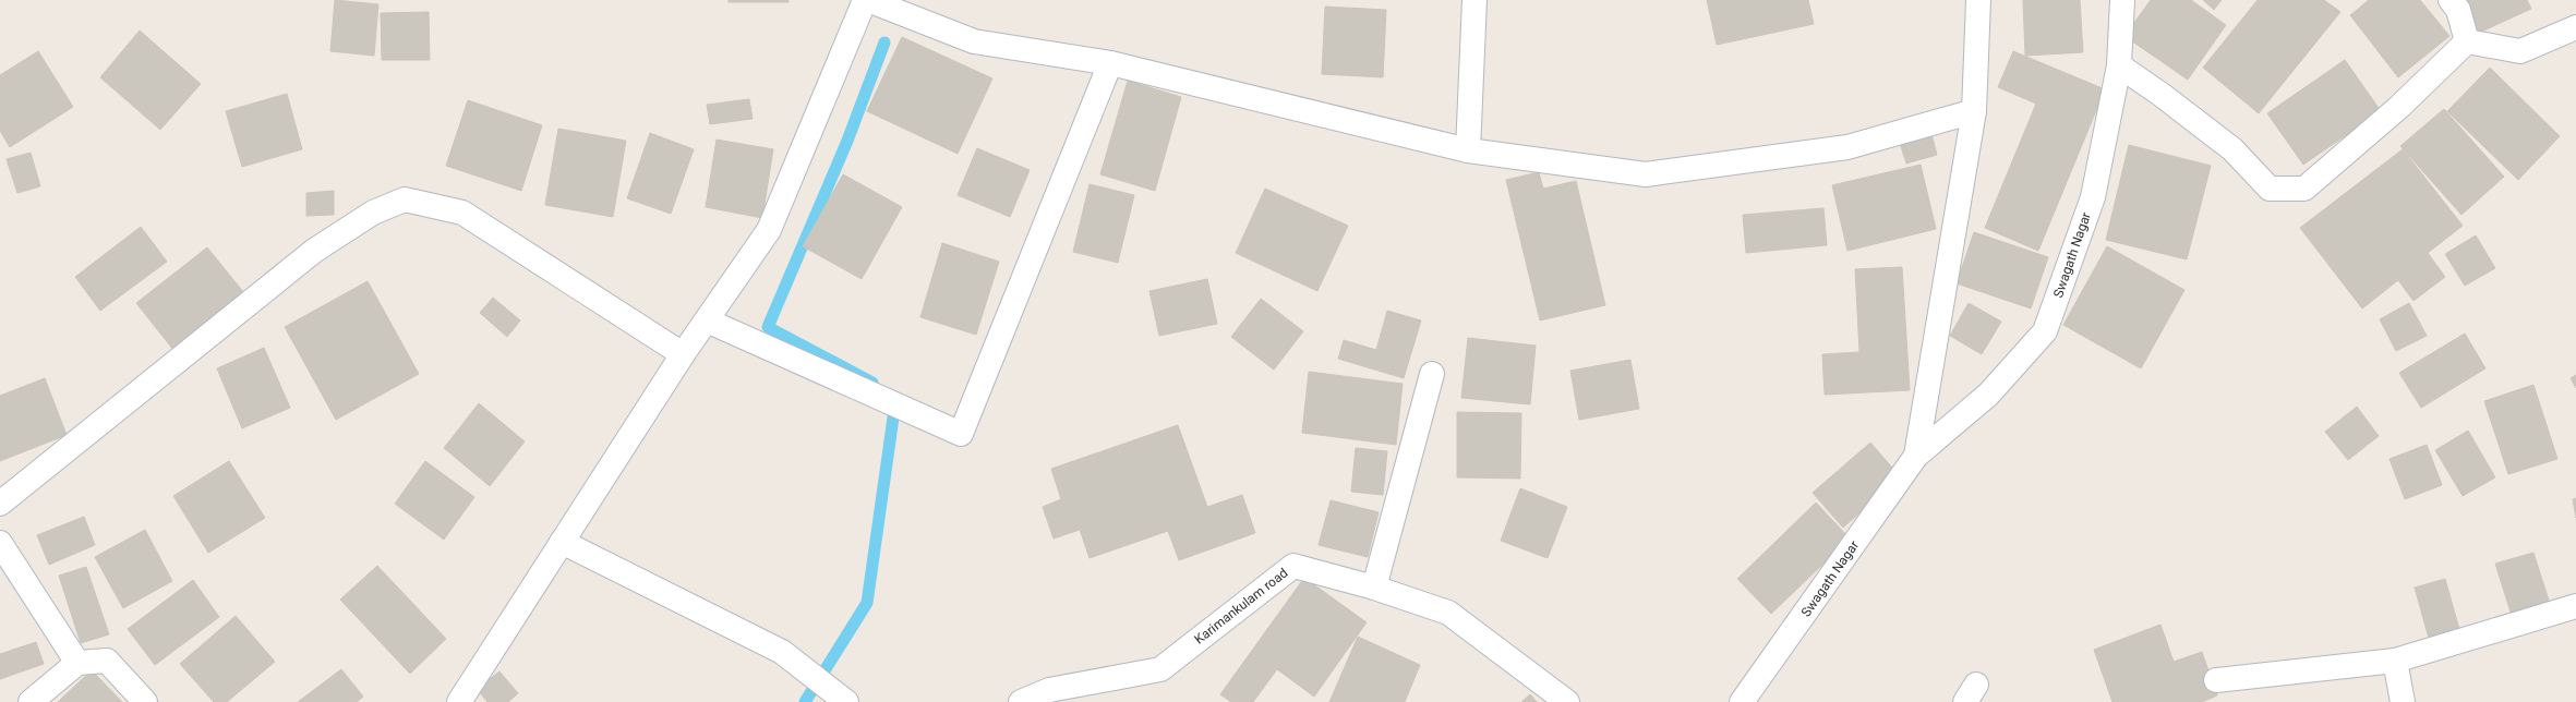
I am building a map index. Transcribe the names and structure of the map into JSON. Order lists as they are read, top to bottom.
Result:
{
  "streets": {
    "street": ["Swagath Nagar", "Karimankulam road"]
  }
}
